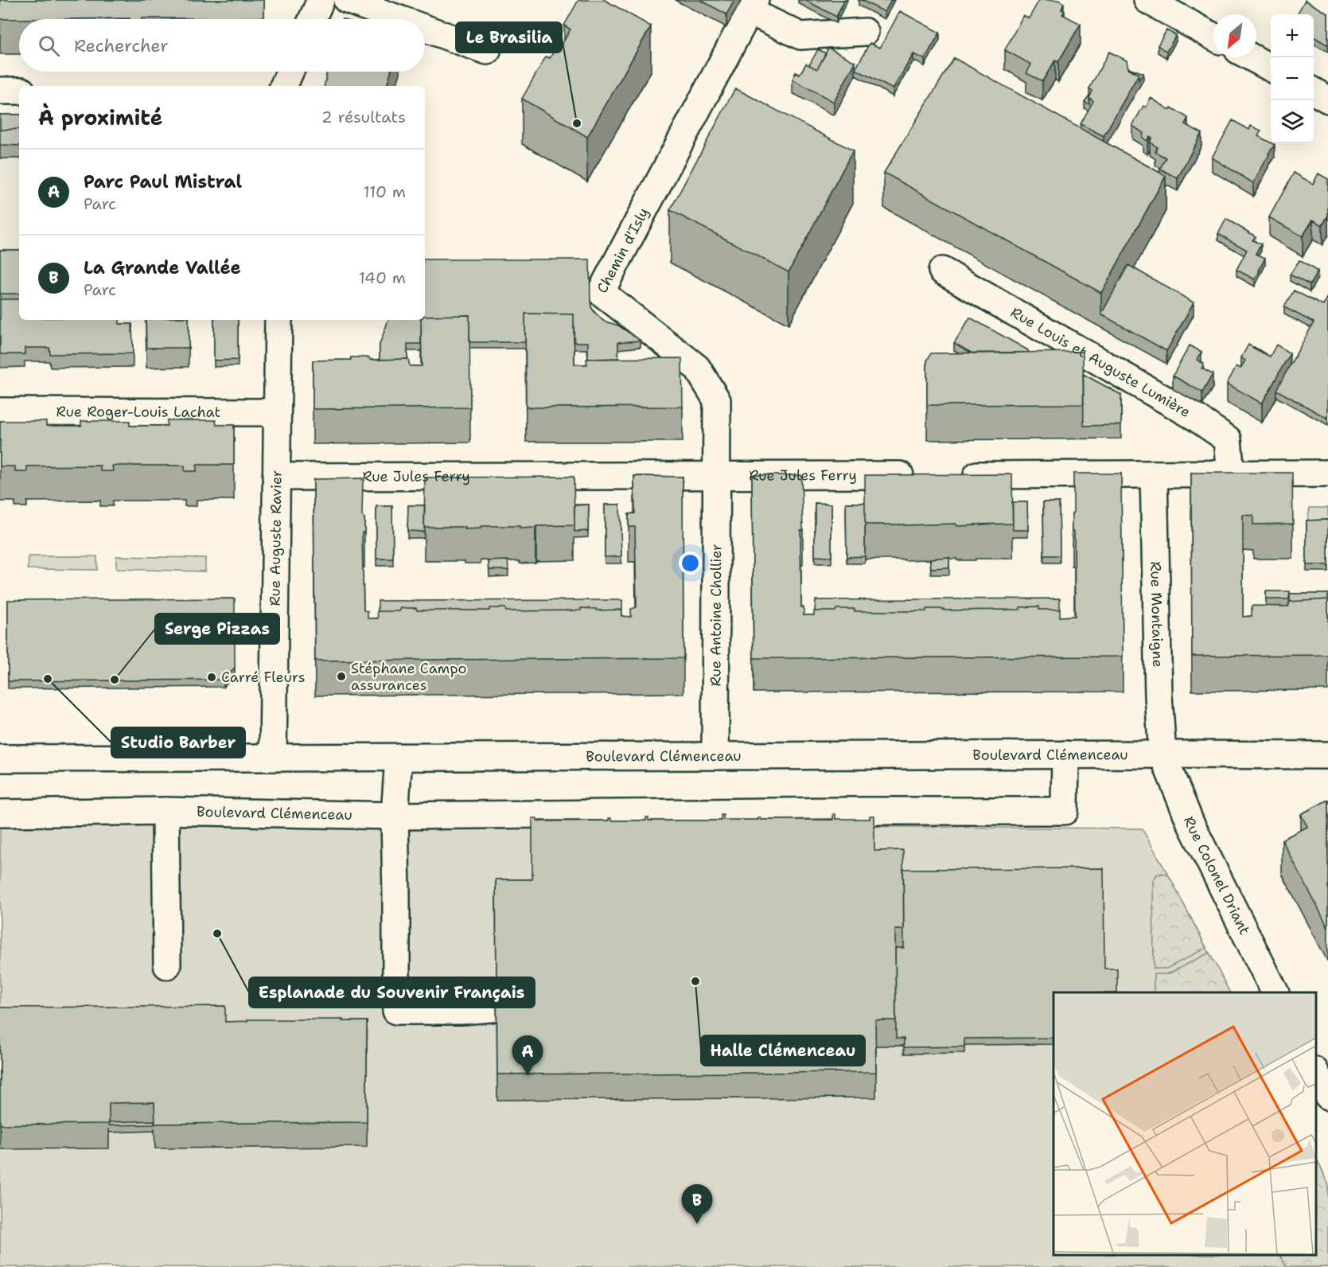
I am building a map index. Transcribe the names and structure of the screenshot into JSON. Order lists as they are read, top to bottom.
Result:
{
  "streets": {
    "street": [
      "Chemin d'Isly",
      "Rue Louis et Auguste Lumière",
      "Rue Roger-Louis Lachat",
      "Rue Jules Ferry",
      "Rue Auguste Ravier",
      "Rue Montaigne",
      "Rue Antoine Chollier",
      "Boulevard Clémenceau",
      "Rue Colonel Driant"
    ]
  },
  "crossings": [
    ["Chemin d'Isly", "Rue Jules Ferry"],
    ["Chemin d'Isly", "Rue Antoine Chollier"],
    ["Rue Roger-Louis Lachat", "Rue Auguste Ravier"],
    ["Rue Jules Ferry", "Rue Auguste Ravier"],
    ["Rue Jules Ferry", "Rue Antoine Chollier"],
    ["Rue Auguste Ravier", "Boulevard Clémenceau"],
    ["Rue Montaigne", "Boulevard Clémenceau"],
    ["Rue Montaigne", "Rue Colonel Driant"],
    ["Rue Antoine Chollier", "Boulevard Clémenceau"],
    ["Boulevard Clémenceau", "Rue Colonel Driant"]
  ],
  "places": [
    "Le Brasilia",
    "Stéphane Campo assurances",
    "Carré Fleurs",
    "Studio Barber",
    "Serge Pizzas",
    "Esplanade du Souvenir Français",
    "Halle Clémenceau"
  ],
  "north": "bottom left",
  "page": {
    "map_buttons": ["+", "−"],
    "search": "Rechercher",
    "heading": ["À proximité", "2 résultats"],
    "list": [
      {
        "mark": "A",
        "name": "Parc Paul Mistral",
        "note": "Parc",
        "value": "110 m"
      },
      {
        "mark": "B",
        "name": "La Grande Vallée",
        "note": "Parc",
        "value": "140 m"
      }
    ],
    "pins": ["A", "B"]
  }
}
